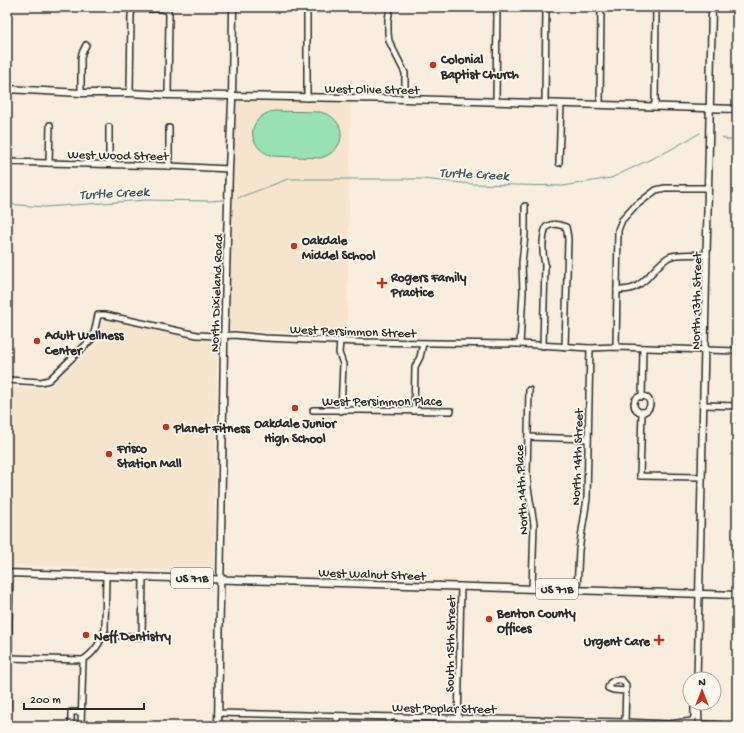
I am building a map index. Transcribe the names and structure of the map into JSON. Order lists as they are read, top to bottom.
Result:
{
  "streets": {
    "main road": [
      "West Olive Street",
      "North Dixieland Road",
      "North 13th Street",
      "West Walnut Street",
      "US 71B"
    ],
    "street": [
      "West Wood Street",
      "West Persimmon Street",
      "West Persimmon Place",
      "North 14th Street",
      "North 14th Place",
      "South 15th Street",
      "West Poplar Street"
    ]
  },
  "crossings": [
    ["West Olive Street", "North Dixieland Road"],
    ["West Olive Street", "North 13th Street"],
    ["West Wood Street", "North Dixieland Road"],
    ["North Dixieland Road", "West Persimmon Street"],
    ["North Dixieland Road", "West Walnut Street"],
    ["North Dixieland Road", "West Poplar Street"],
    ["North 13th Street", "West Persimmon Street"],
    ["North 13th Street", "West Walnut Street"],
    ["West Persimmon Street", "North 14th Street"],
    ["North 14th Street", "West Walnut Street"],
    ["North 14th Place", "West Walnut Street"],
    ["West Walnut Street", "South 15th Street"],
    ["South 15th Street", "West Poplar Street"]
  ],
  "water": ["Turtle Creek"],
  "places": {
    "other": [
      "Colonial Baptist Church",
      "Oakdale Middel School",
      "Adult Wellness Center",
      "Oakdale Junior High School",
      "Planet Fitness",
      "Frisco Station Mall",
      "Benton County Offices",
      "Neff Dentistry"
    ],
    "health": ["Rogers Family Practice", "Urgent Care"]
  },
  "scale_bar": "200 m",
  "north": "top"
}
